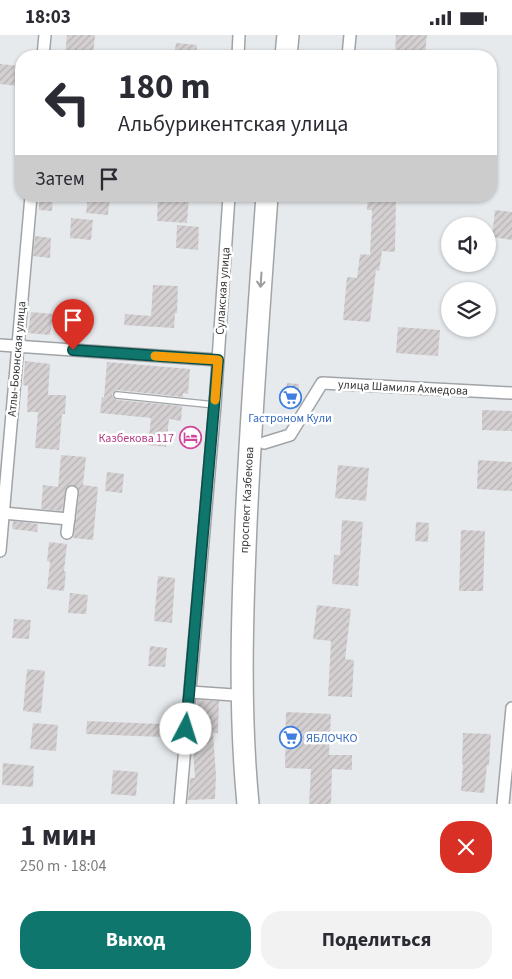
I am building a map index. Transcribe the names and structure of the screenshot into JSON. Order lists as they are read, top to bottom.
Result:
{
  "streets": {
    "highway": ["проспект Казбекова"],
    "street": ["Сулакская улица", "Атлы-Боюнская улица", "улица Шамиля Ахмедова"]
  },
  "crossings": [
    ["улица Шамиля Ахмедова", "проспект Казбекова"]
  ],
  "places": {
    "supermarket": ["Гастроном Кули", "ЯБЛОЧКО"],
    "hotel": ["Казбекова 117"]
  },
  "page": {
    "status": "18:03",
    "turn": ["180 m", "Альбурикентская улица"],
    "then": "Затем",
    "heading": ["1 мин", "250 m · 18:04"],
    "buttons": ["Выход", "Поделиться"]
  }
}
